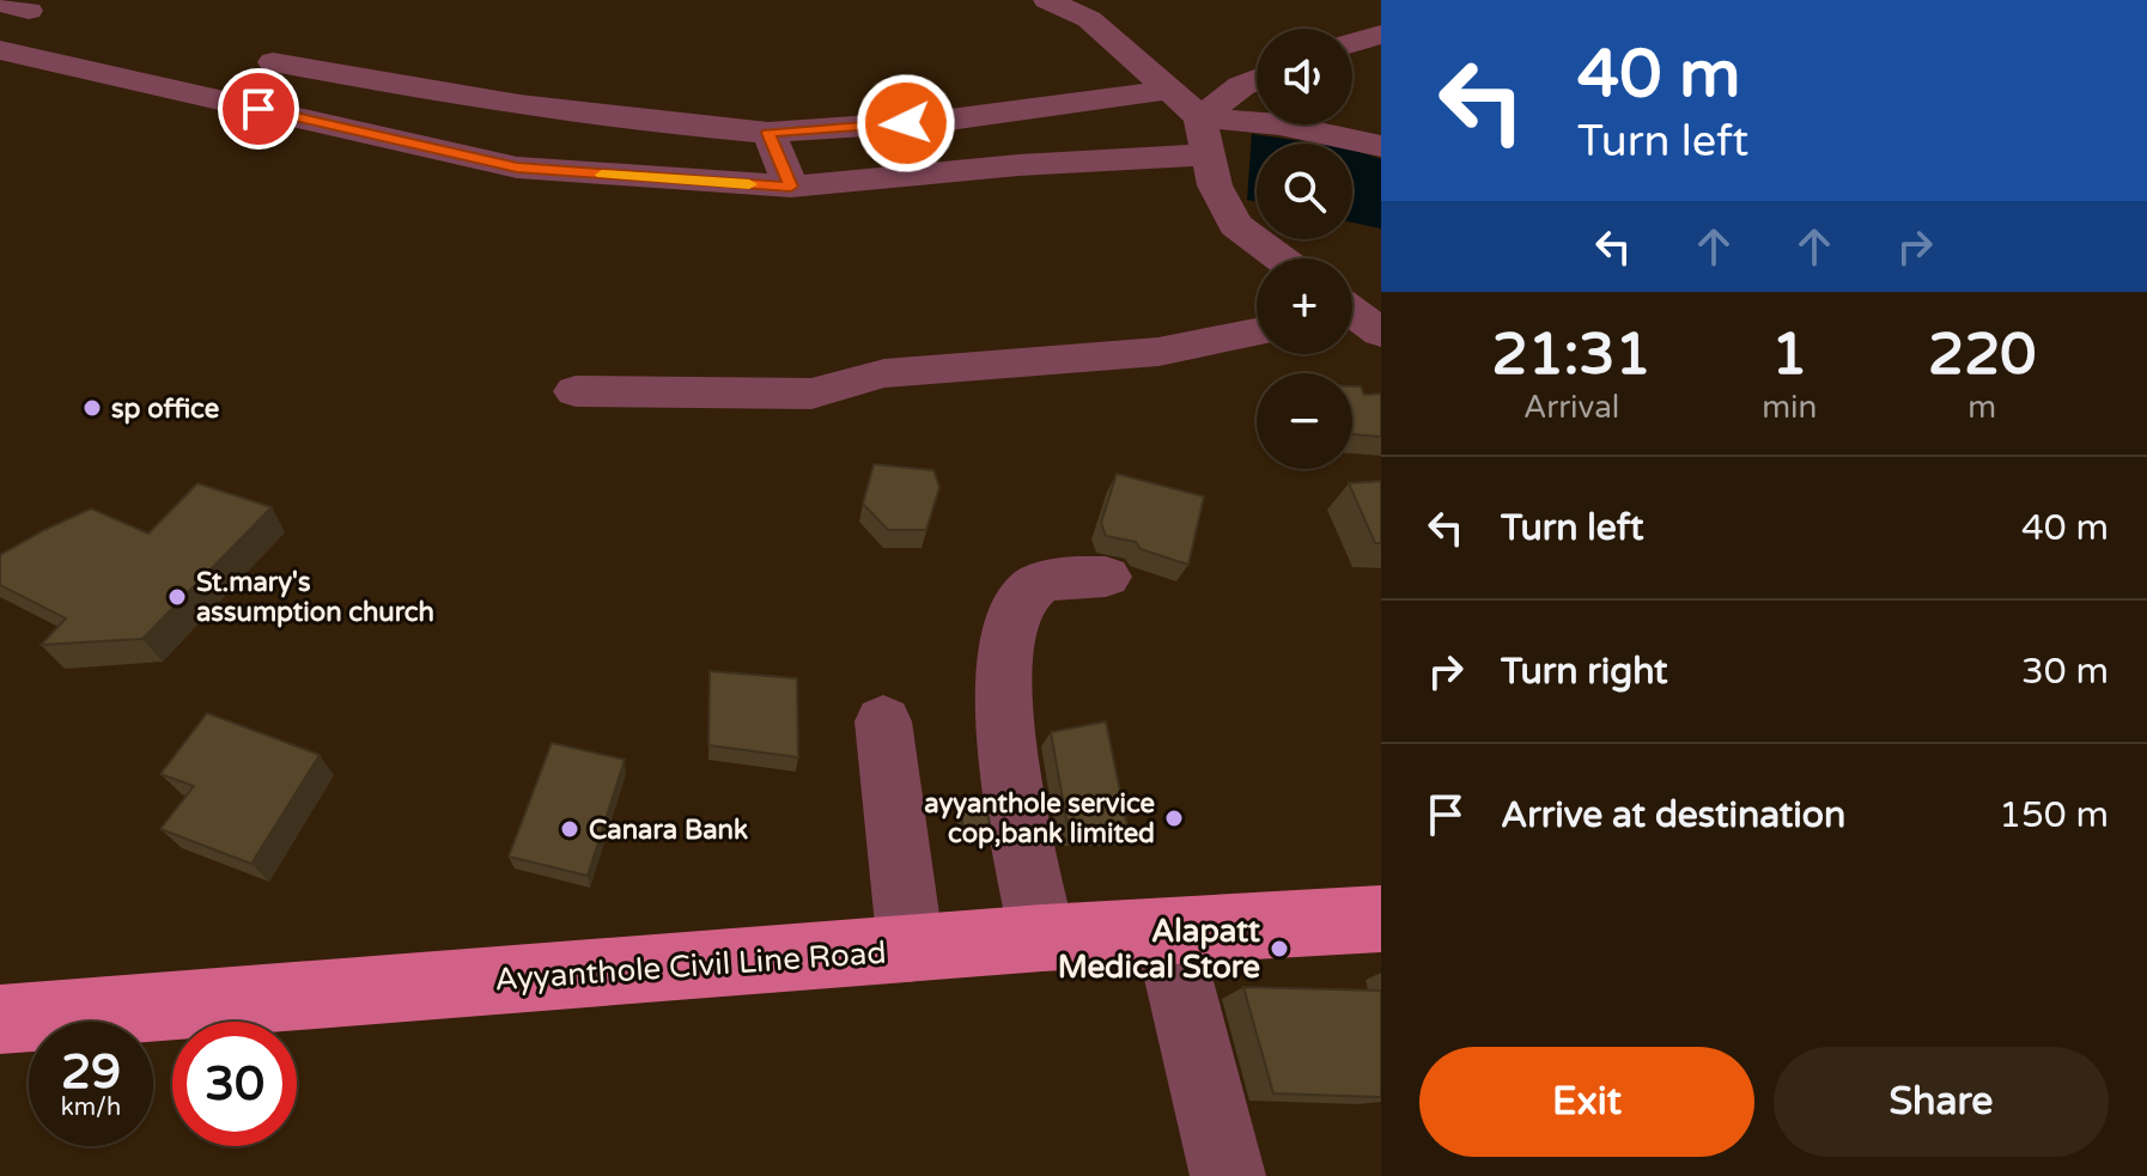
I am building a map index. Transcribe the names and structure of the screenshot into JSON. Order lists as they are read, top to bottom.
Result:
{
  "streets": {
    "main road": ["Ayyanthole Civil Line Road"]
  },
  "places": [
    "sp office",
    "St.mary's assumption church",
    "ayyanthole service cop,bank limited",
    "Canara Bank",
    "Alapatt Medical Store"
  ],
  "page": {
    "turn": ["40 m", "Turn left"],
    "map_buttons": ["+", "−"],
    "eta": [
      "21:31",
      "Arrival",
      "1",
      "min",
      "220",
      "m"
    ],
    "list": [
      {
        "name": "Turn left",
        "value": "40 m"
      },
      {
        "name": "Turn right",
        "value": "30 m"
      },
      {
        "name": "Arrive at destination",
        "value": "150 m"
      }
    ],
    "speed": "29 km/h",
    "limit": "30",
    "buttons": ["Exit", "Share"]
  }
}
